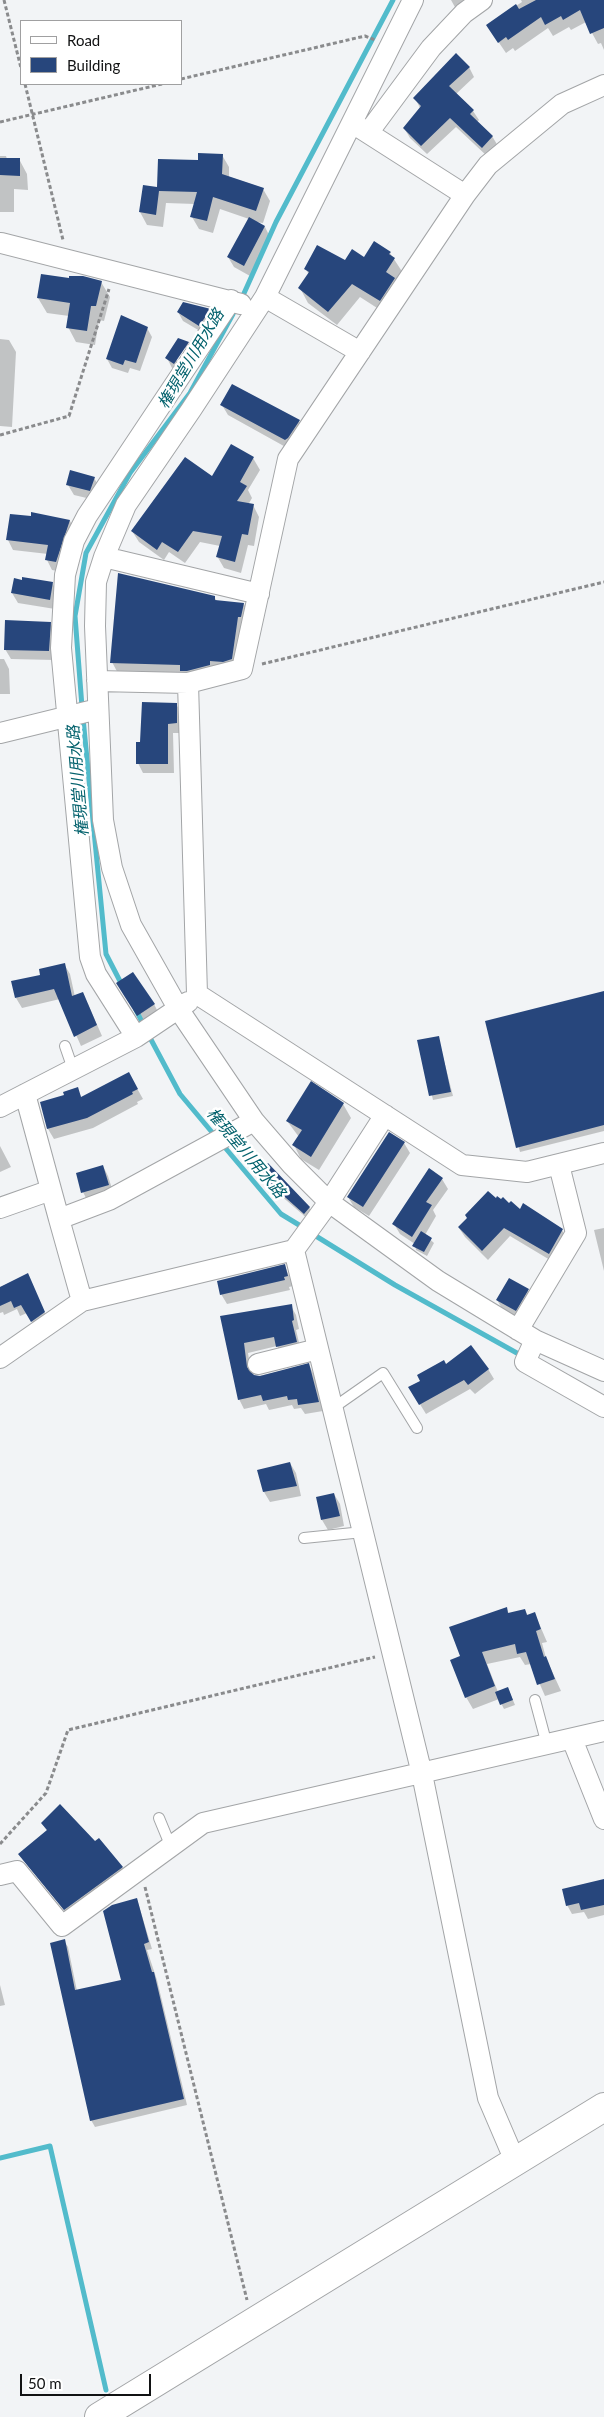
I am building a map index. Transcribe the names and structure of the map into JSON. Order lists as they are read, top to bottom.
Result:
{
  "water": ["権現堂川用水路"],
  "legend": ["Road", "Building"],
  "scale_bar": "50 m"
}
